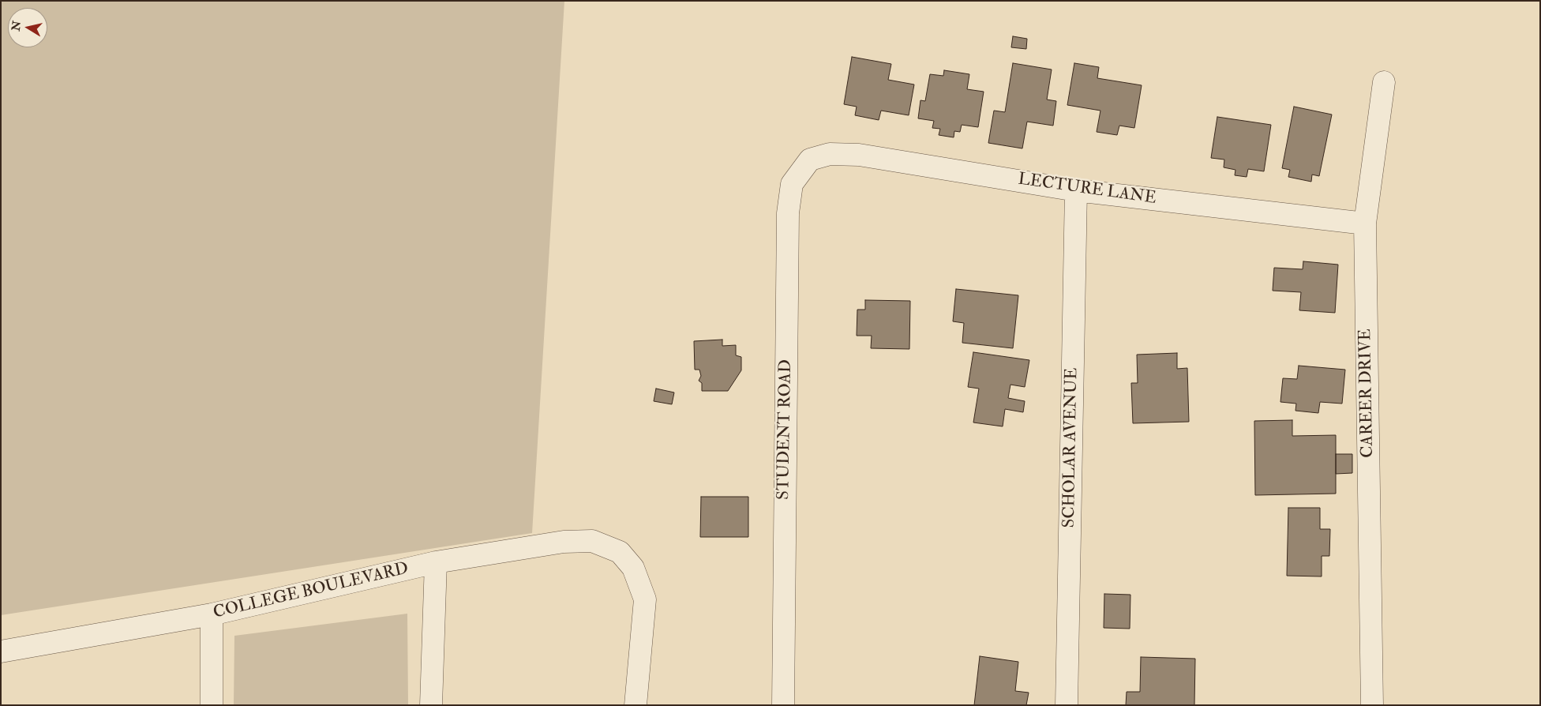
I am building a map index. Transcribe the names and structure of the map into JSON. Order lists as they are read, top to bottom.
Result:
{
  "streets": {
    "street": [
      "LECTURE LANE",
      "CAREER DRIVE",
      "STUDENT ROAD",
      "SCHOLAR AVENUE",
      "COLLEGE BOULEVARD"
    ]
  },
  "crossings": [
    ["LECTURE LANE", "CAREER DRIVE"],
    ["LECTURE LANE", "STUDENT ROAD"],
    ["LECTURE LANE", "SCHOLAR AVENUE"]
  ],
  "north": "left"
}
